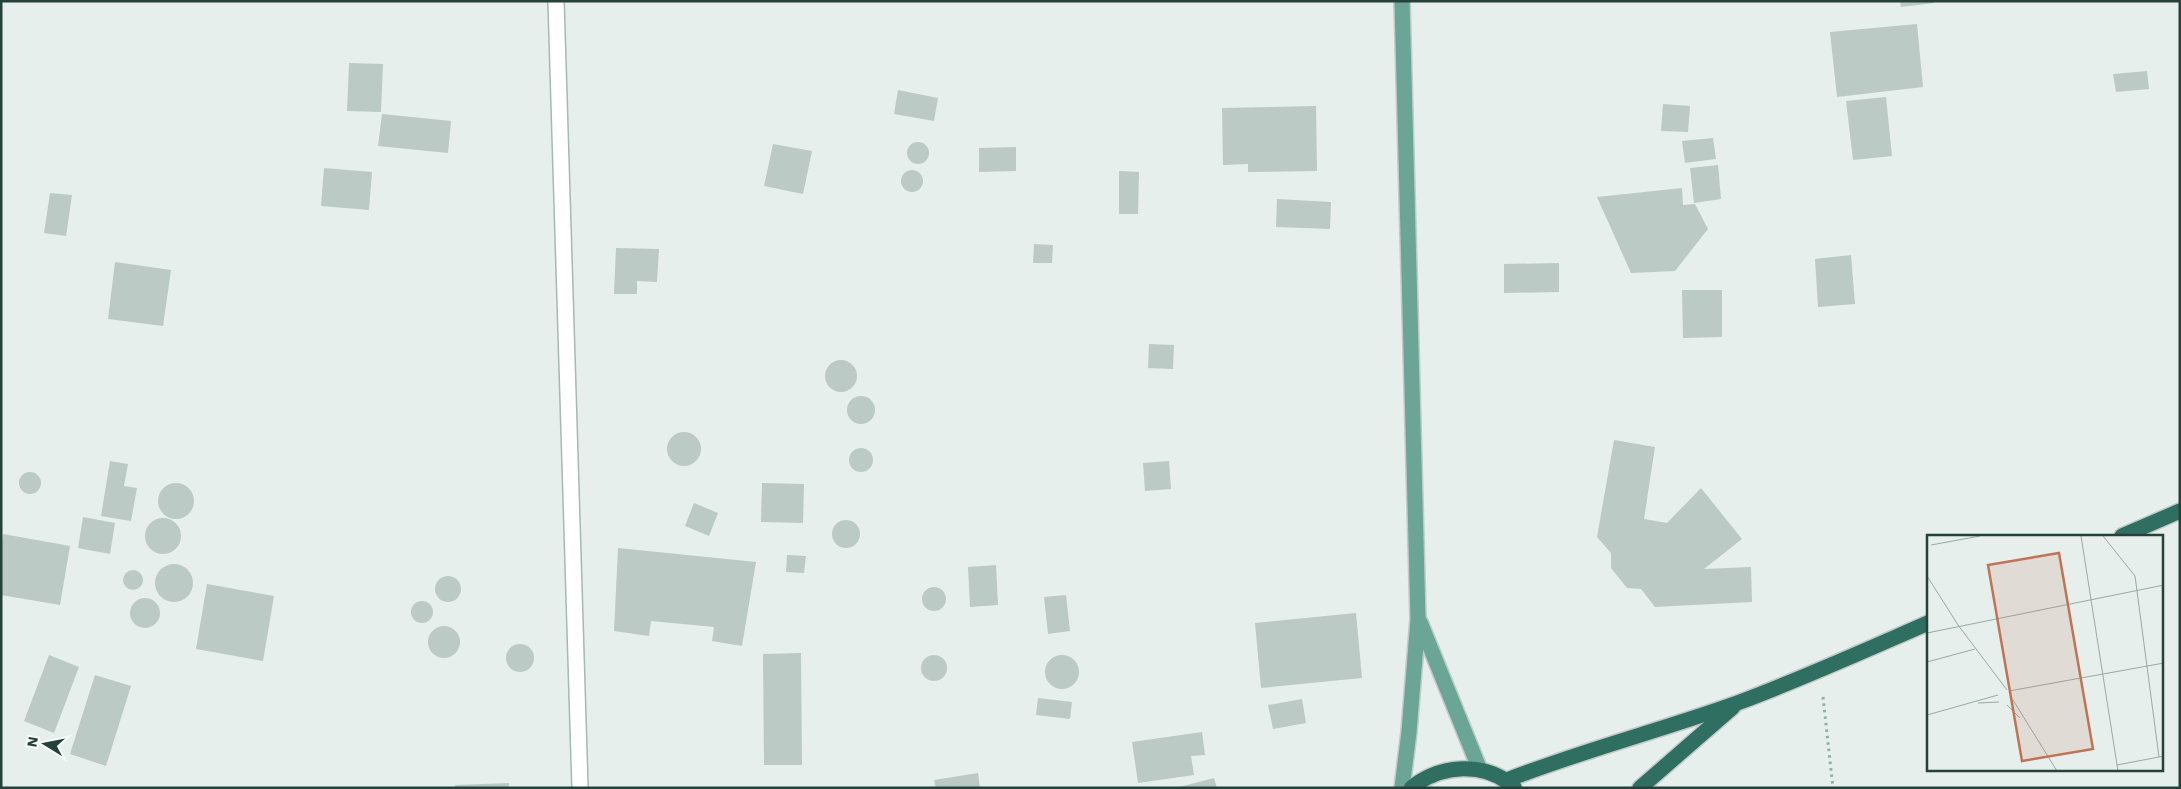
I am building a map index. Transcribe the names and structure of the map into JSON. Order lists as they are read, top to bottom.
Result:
{
  "north": "left"
}
